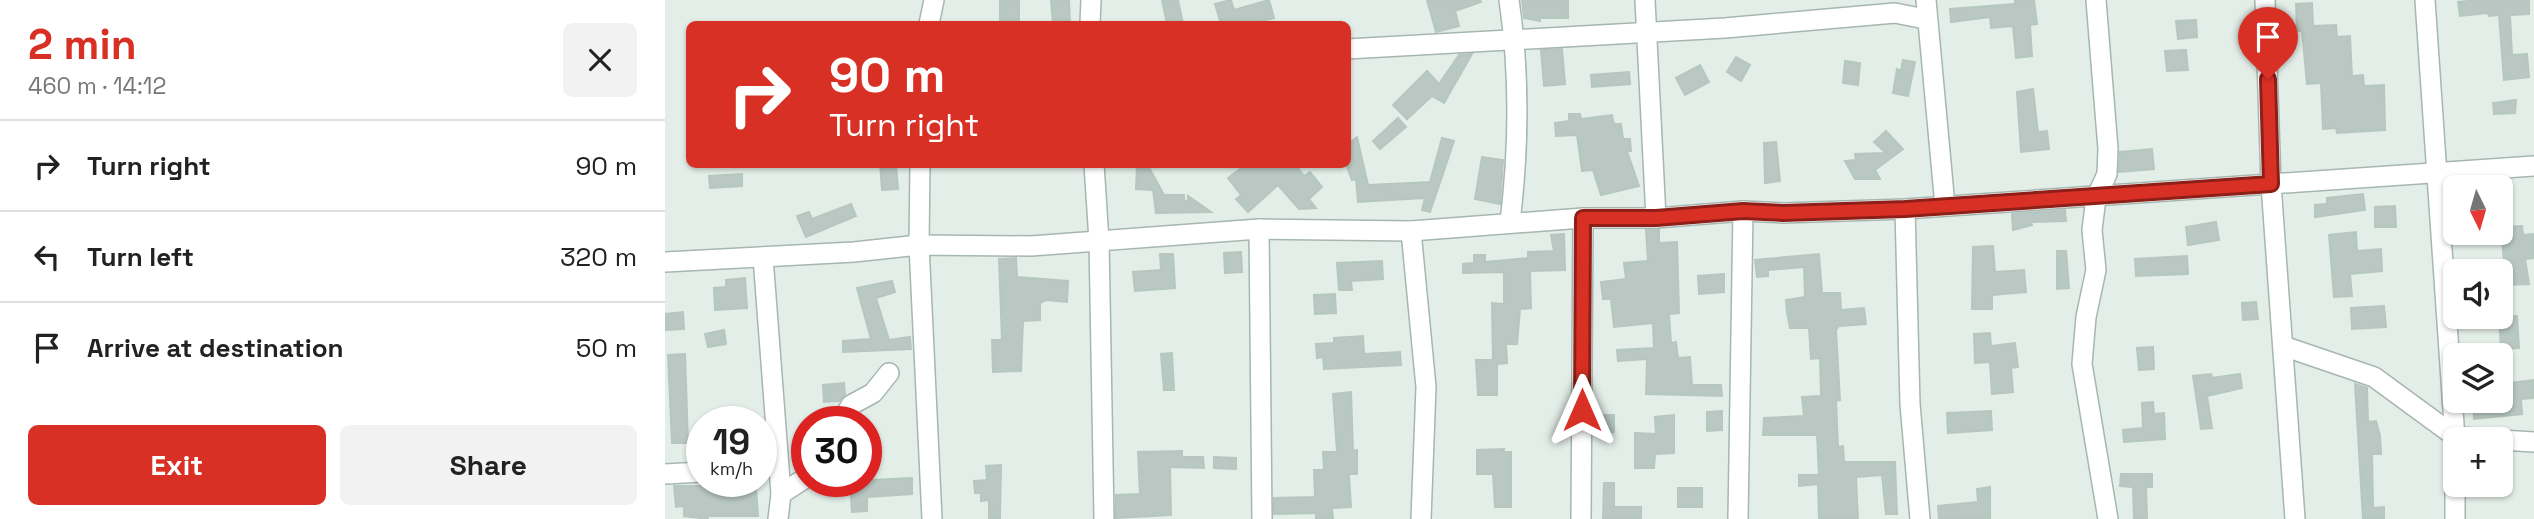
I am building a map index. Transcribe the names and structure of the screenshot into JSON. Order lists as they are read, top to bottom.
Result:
{
  "north": "bottom",
  "page": {
    "heading": ["2 min", "460 m · 14:12"],
    "turn": ["90 m", "Turn right"],
    "list": [
      {
        "name": "Turn right",
        "value": "90 m"
      },
      {
        "name": "Turn left",
        "value": "320 m"
      },
      {
        "name": "Arrive at destination",
        "value": "50 m"
      }
    ],
    "map_buttons": "+",
    "speed": "19 km/h",
    "limit": "30",
    "buttons": ["Exit", "Share"]
  }
}
